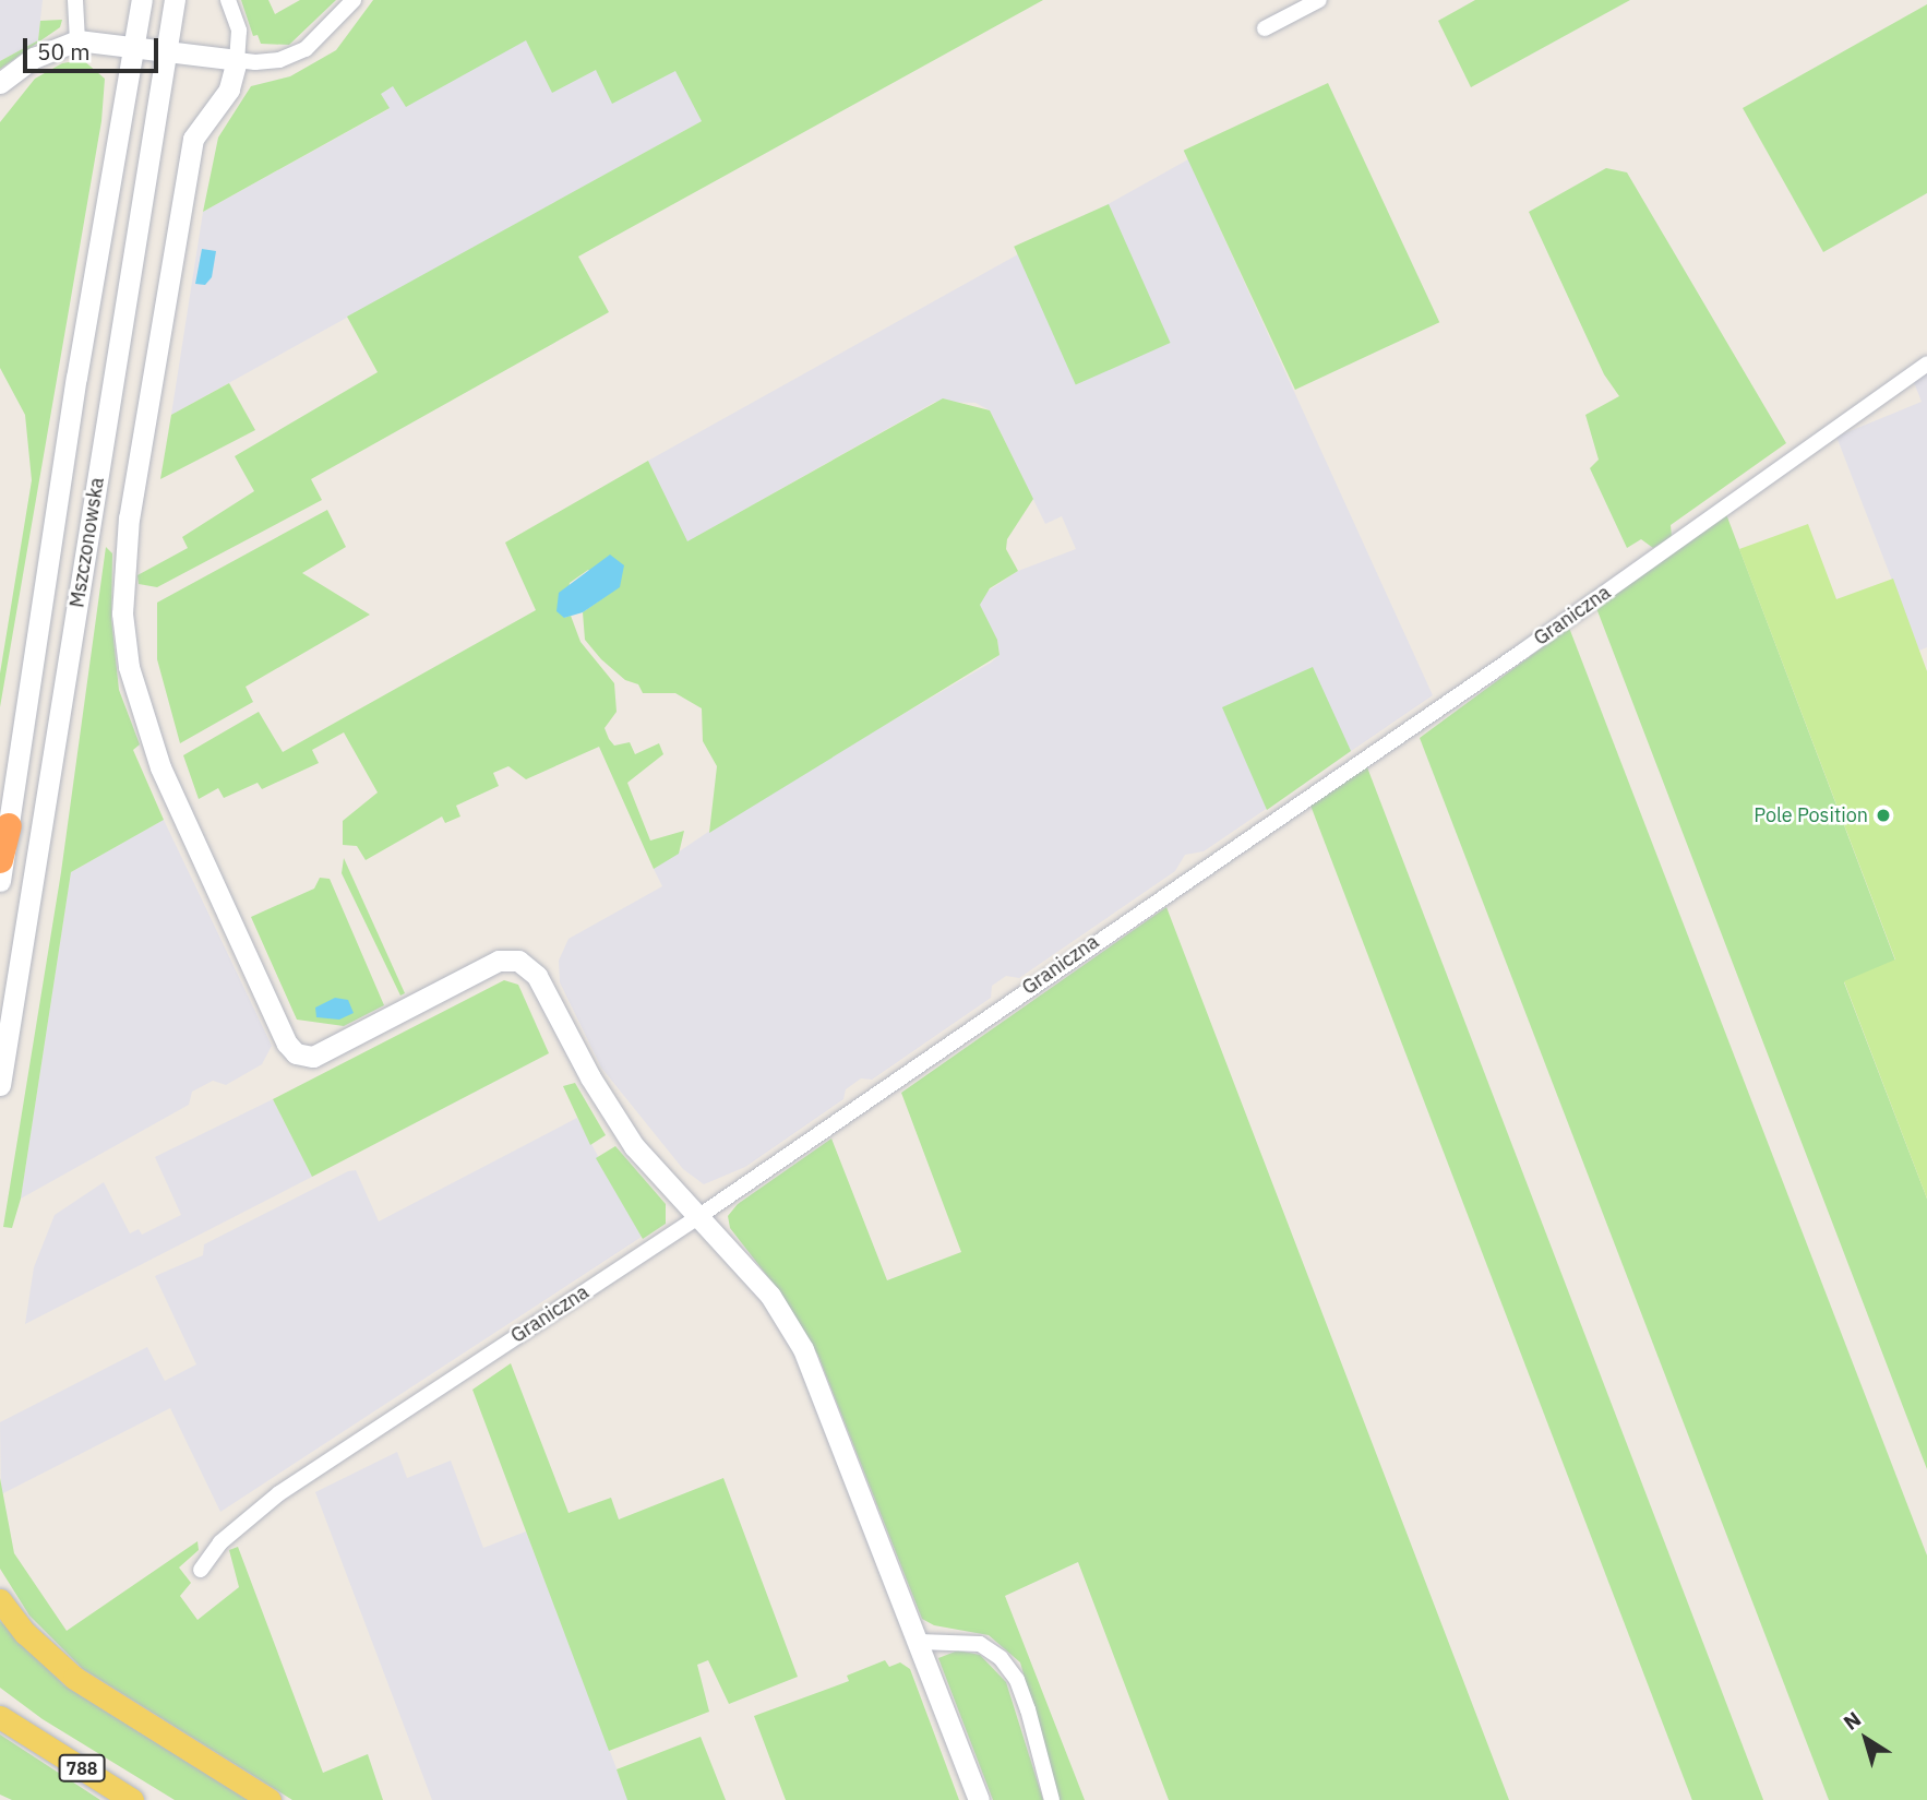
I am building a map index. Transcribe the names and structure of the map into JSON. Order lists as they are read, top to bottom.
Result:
{
  "streets": {
    "main road": ["788"],
    "street": ["Mszczonowska", "Graniczna"]
  },
  "places": ["Pole Position"],
  "scale_bar": "50 m",
  "north": "top left"
}
